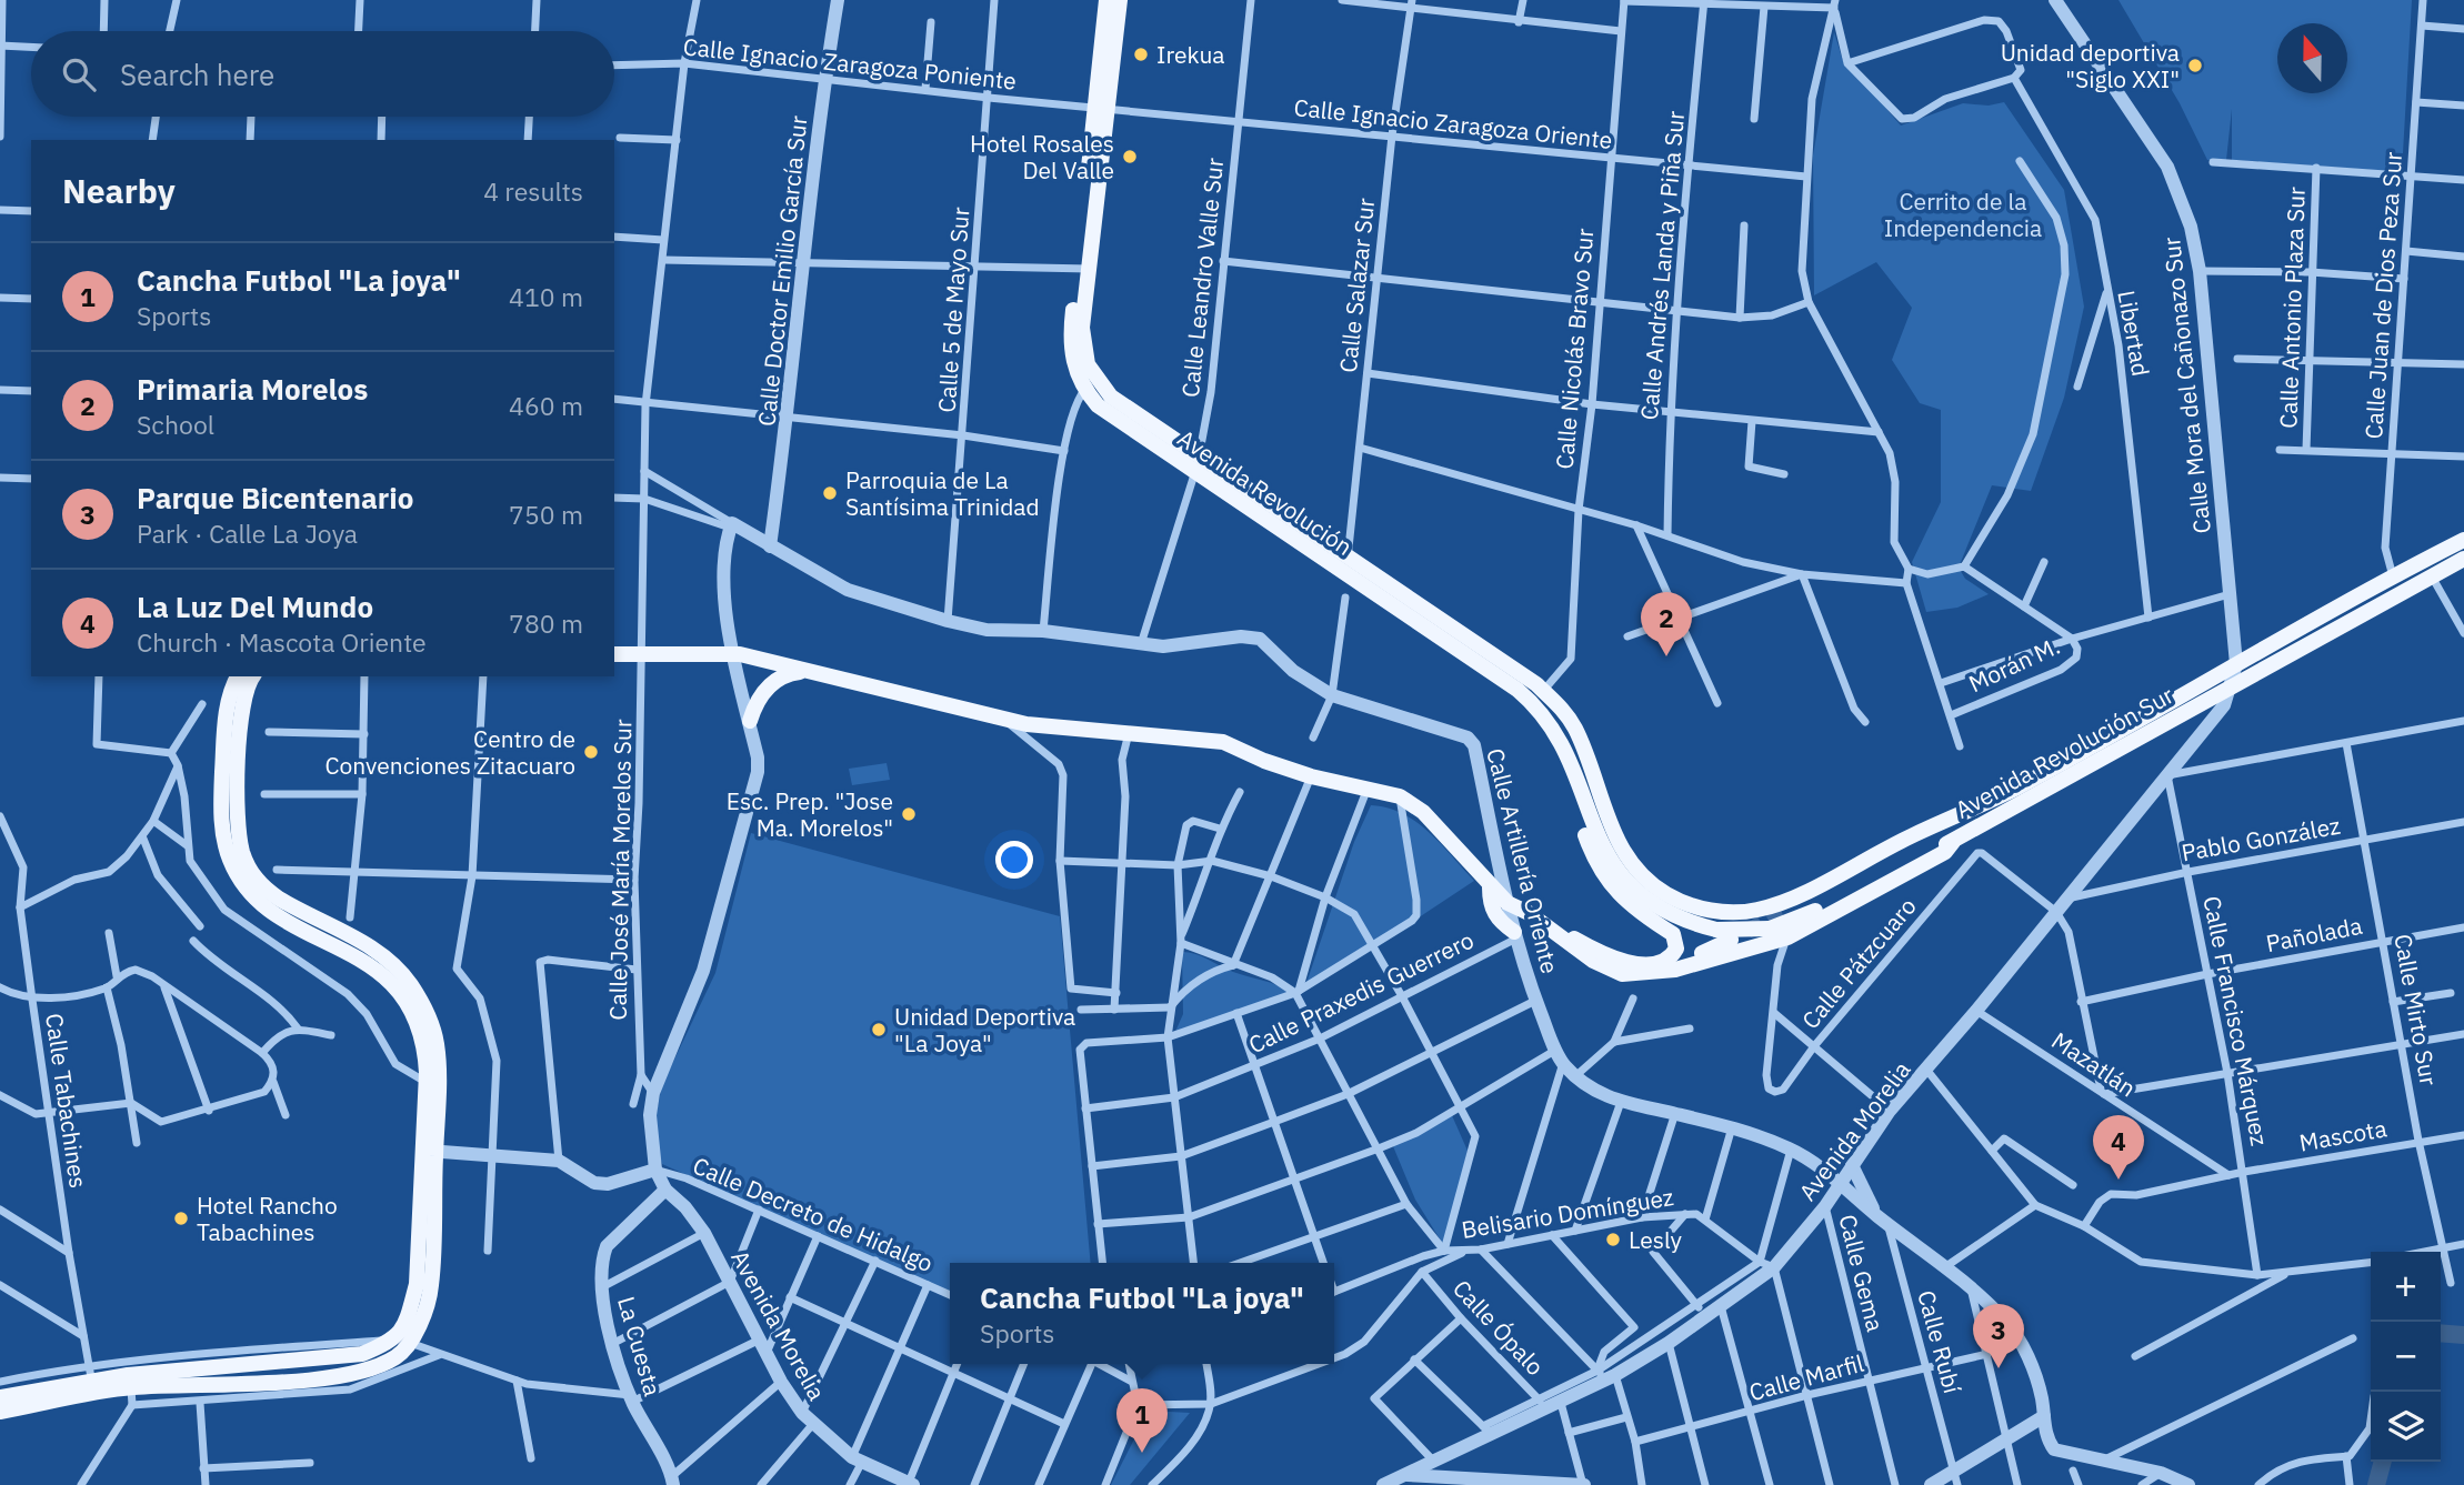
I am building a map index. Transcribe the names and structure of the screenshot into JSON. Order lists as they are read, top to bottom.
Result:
{
  "streets": {
    "main road": ["Avenida Revolución", "Avenida Revolución Sur"],
    "street": [
      "Calle Ignacio Zaragoza Poniente",
      "Calle Ignacio Zaragoza Oriente",
      "Calle Andrés Landa y Piña Sur",
      "Calle Doctor Emilio García Sur",
      "Calle Leandro Valle Sur",
      "Calle Salazar Sur",
      "Calle Juan de Dios Peza Sur",
      "Calle Antonio Plaza Sur",
      "Calle 5 de Mayo Sur",
      "Libertad",
      "Calle Nicolás Bravo Sur",
      "Calle Mora del Cañonazo Sur",
      "Morán M.",
      "Pablo González",
      "Calle Artillería Oriente",
      "Calle José María Morelos Sur",
      "Pañolada",
      "Calle Pátzcuaro",
      "Calle Praxedis Guerrero",
      "Calle Mirto Sur",
      "Calle Francisco Márquez",
      "Mazatlán",
      "Calle Tabachines",
      "Avenida Morelia",
      "Mascota",
      "Belisario Domínguez",
      "Calle Decreto de Hidalgo",
      "Calle Gema",
      "Calle Ópalo",
      "Calle Rubí",
      "La Cuesta",
      "Calle Marfil"
    ]
  },
  "crossings": [
    ["Calle Ignacio Zaragoza Poniente", "Calle Ignacio Zaragoza Oriente"],
    ["Calle Ignacio Zaragoza Poniente", "Calle Doctor Emilio García Sur"],
    ["Calle Ignacio Zaragoza Poniente", "Calle 5 de Mayo Sur"],
    ["Calle Ignacio Zaragoza Poniente", "Avenida Revolución"],
    ["Calle Ignacio Zaragoza Poniente", "Calle José María Morelos Sur"],
    ["Calle Ignacio Zaragoza Oriente", "Calle Andrés Landa y Piña Sur"],
    ["Calle Ignacio Zaragoza Oriente", "Calle Leandro Valle Sur"],
    ["Calle Ignacio Zaragoza Oriente", "Calle Salazar Sur"],
    ["Calle Ignacio Zaragoza Oriente", "Calle Nicolás Bravo Sur"],
    ["Calle Ignacio Zaragoza Oriente", "Avenida Revolución"],
    ["Calle Doctor Emilio García Sur", "Calle Artillería Oriente"],
    ["Calle Leandro Valle Sur", "Avenida Revolución"],
    ["Calle Leandro Valle Sur", "Calle Artillería Oriente"],
    ["Calle Salazar Sur", "Avenida Revolución"],
    ["Calle Juan de Dios Peza Sur", "Avenida Revolución Sur"],
    ["Calle 5 de Mayo Sur", "Calle Artillería Oriente"],
    ["Calle Nicolás Bravo Sur", "Avenida Revolución"],
    ["Calle Mora del Cañonazo Sur", "Avenida Revolución Sur"],
    ["Calle Mora del Cañonazo Sur", "Avenida Morelia"],
    ["Avenida Revolución", "Avenida Revolución Sur"],
    ["Avenida Revolución Sur", "Avenida Morelia"],
    ["Pablo González", "Calle Mirto Sur"],
    ["Pablo González", "Calle Francisco Márquez"],
    ["Pablo González", "Avenida Morelia"],
    ["Calle Artillería Oriente", "Calle José María Morelos Sur"],
    ["Calle Artillería Oriente", "Calle Praxedis Guerrero"],
    ["Calle Artillería Oriente", "Avenida Morelia"],
    ["Calle Artillería Oriente", "Calle Rubí"],
    ["Pañolada", "Calle Mirto Sur"],
    ["Pañolada", "Calle Francisco Márquez"],
    ["Calle Pátzcuaro", "Avenida Morelia"],
    ["Calle Mirto Sur", "Mascota"],
    ["Calle Francisco Márquez", "Avenida Morelia"],
    ["Calle Francisco Márquez", "Mascota"],
    ["Mazatlán", "Avenida Morelia"],
    ["Mazatlán", "Mascota"],
    ["Avenida Morelia", "Belisario Domínguez"],
    ["Avenida Morelia", "Calle Gema"],
    ["Avenida Morelia", "Calle Ópalo"],
    ["Avenida Morelia", "La Cuesta"],
    ["Calle Gema", "Calle Marfil"],
    ["Calle Rubí", "Calle Marfil"]
  ],
  "parks": ["Cerrito de la Independencia"],
  "places": [
    "Irekua",
    "Unidad deportiva \"Siglo XXI\"",
    "Hotel Rosales Del Valle",
    "Parroquia de La Santísima Trinidad",
    "Centro de Convenciones Zitacuaro",
    "Esc. Prep. \"Jose Ma. Morelos\"",
    "Unidad Deportiva \"La Joya\"",
    "Hotel Rancho Tabachines",
    "Lesly"
  ],
  "north": "top",
  "page": {
    "search": "Search here",
    "heading": ["Nearby", "4 results"],
    "list": [
      {
        "mark": "1",
        "name": "Cancha Futbol \"La joya\"",
        "note": "Sports",
        "value": "410 m"
      },
      {
        "mark": "2",
        "name": "Primaria Morelos",
        "note": "School",
        "value": "460 m"
      },
      {
        "mark": "3",
        "name": "Parque Bicentenario",
        "note": "Park · Calle La Joya",
        "value": "750 m"
      },
      {
        "mark": "4",
        "name": "La Luz Del Mundo",
        "note": "Church · Mascota Oriente",
        "value": "780 m"
      }
    ],
    "pins": [
      "2",
      "4",
      "3",
      "1"
    ],
    "map_buttons": ["+", "−"],
    "popup": ["Cancha Futbol \"La joya\"", "Sports"]
  }
}
